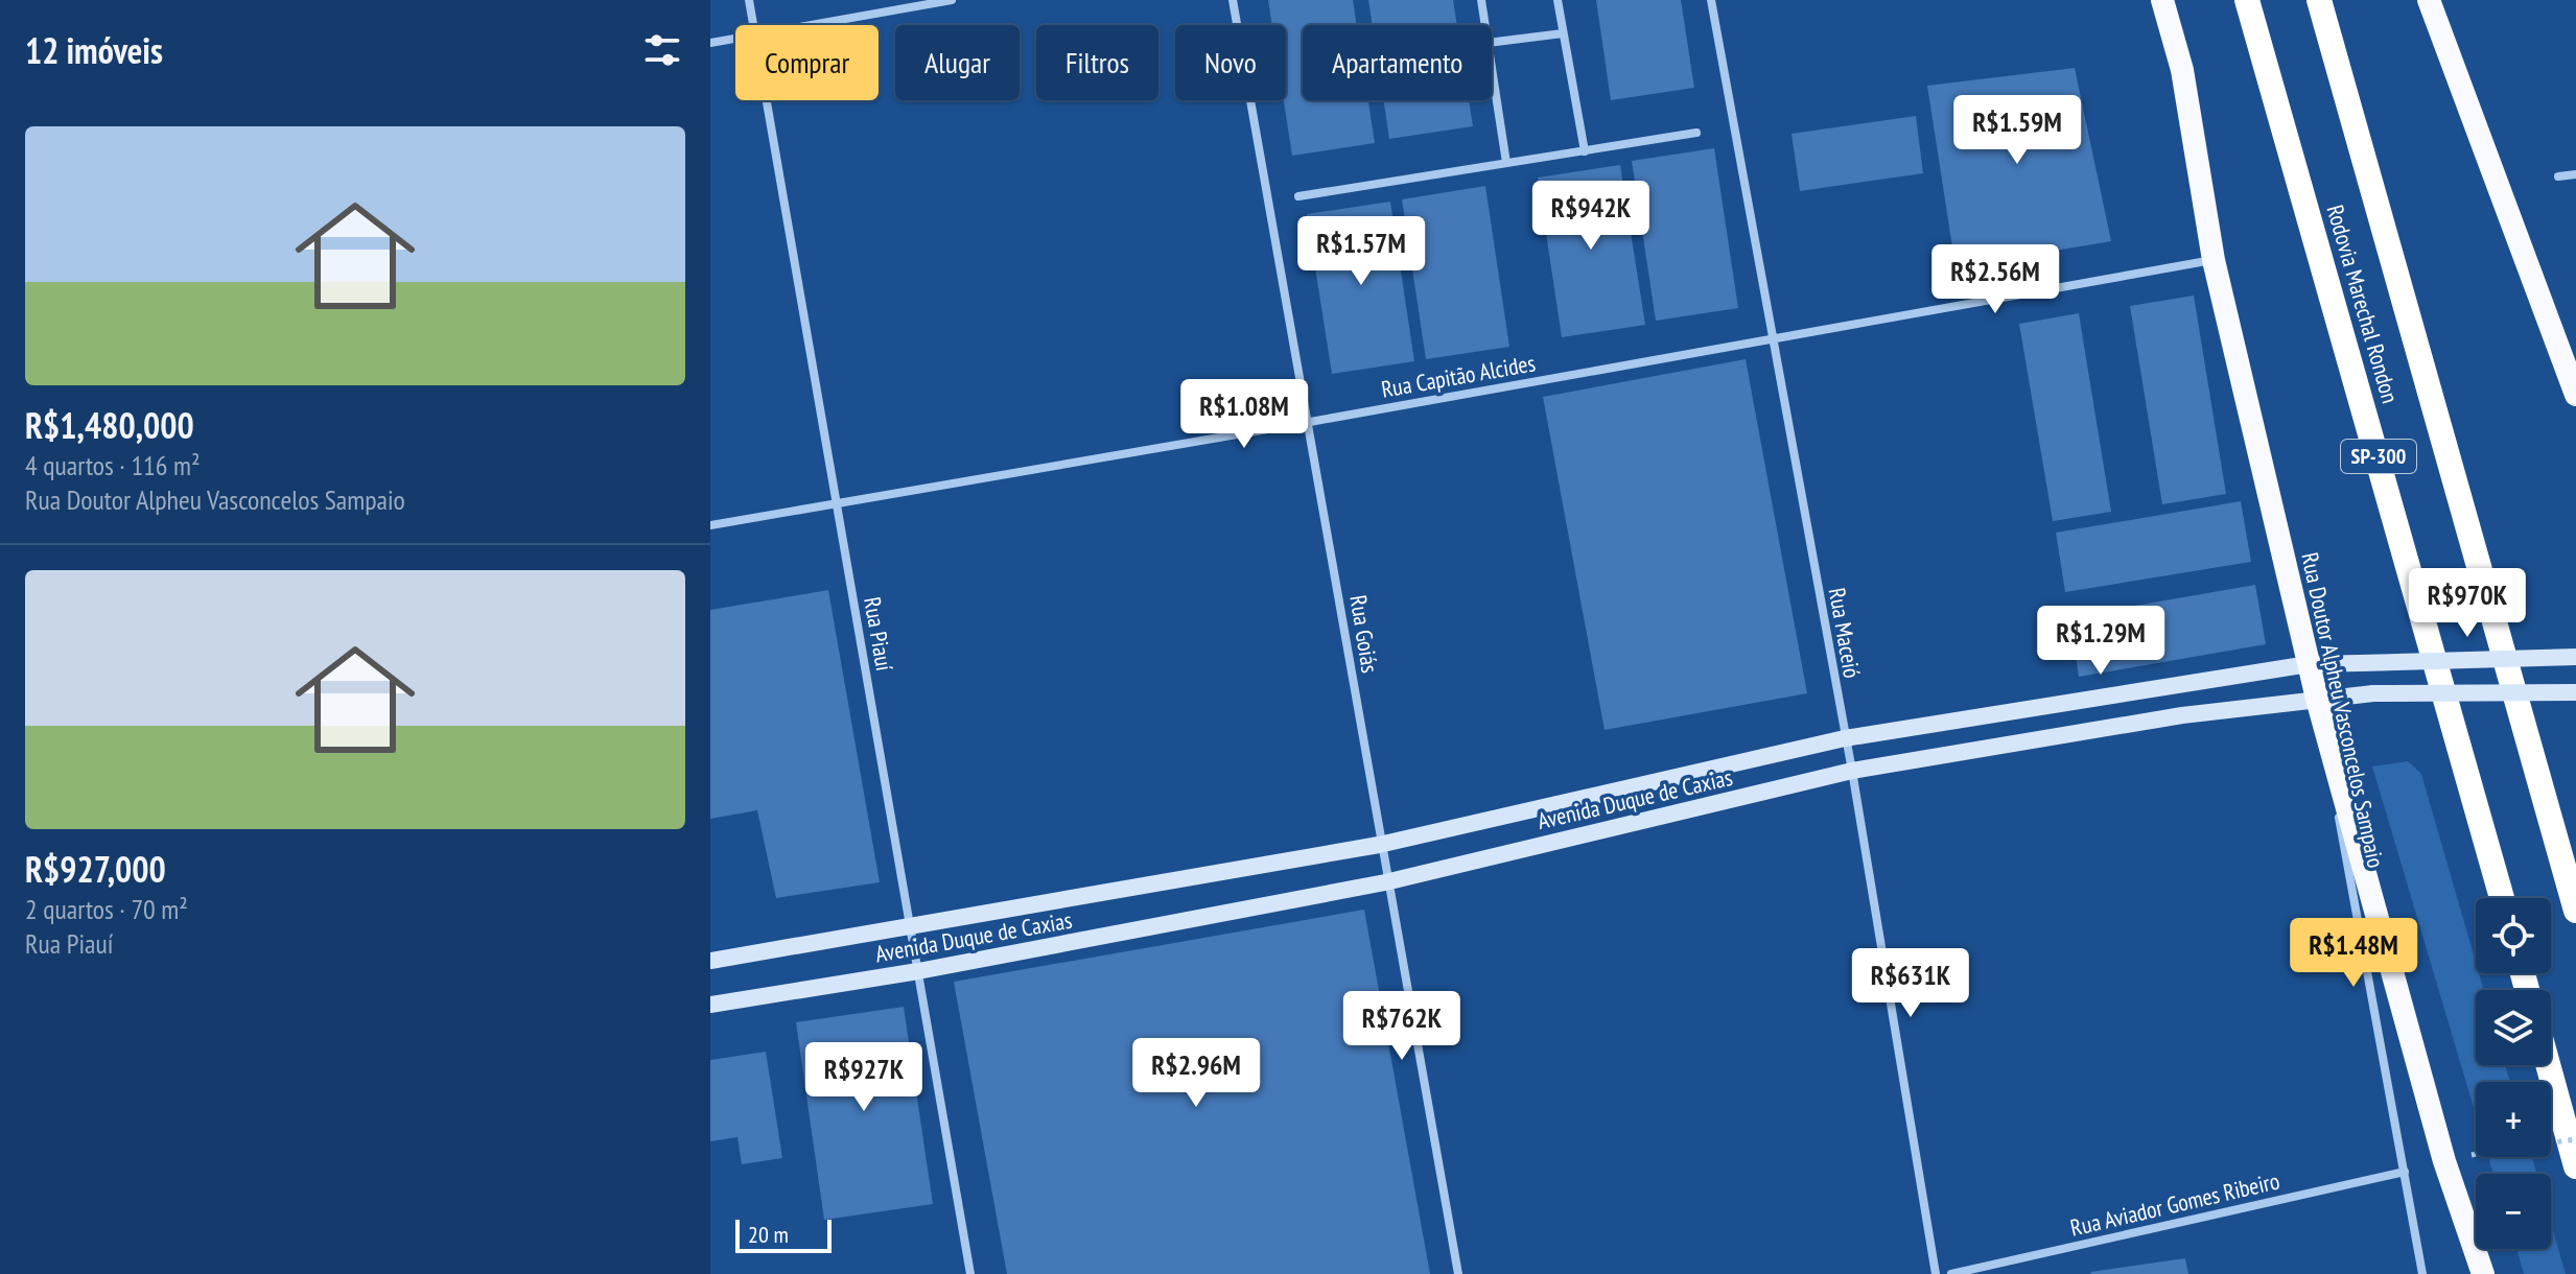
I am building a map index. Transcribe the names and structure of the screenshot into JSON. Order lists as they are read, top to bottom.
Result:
{
  "streets": {
    "highway": ["Rodovia Marechal Rondon", "SP-300", "Rua Doutor Alpheu Vasconcelos Sampaio"],
    "main road": ["Avenida Duque de Caxias"],
    "street": [
      "Rua Capitão Alcides",
      "Rua Maceió",
      "Rua Piauí",
      "Rua Goiás",
      "Rua Aviador Gomes Ribeiro"
    ]
  },
  "crossings": [
    ["Rua Capitão Alcides", "Rua Maceió"],
    ["Rua Capitão Alcides", "Rua Piauí"],
    ["Rua Capitão Alcides", "Rua Goiás"],
    ["Rua Capitão Alcides", "Rua Doutor Alpheu Vasconcelos Sampaio"],
    ["Rua Maceió", "Avenida Duque de Caxias"],
    ["Rua Piauí", "Avenida Duque de Caxias"],
    ["Rua Goiás", "Avenida Duque de Caxias"],
    ["Rua Doutor Alpheu Vasconcelos Sampaio", "Avenida Duque de Caxias"],
    ["Rua Doutor Alpheu Vasconcelos Sampaio", "Rua Aviador Gomes Ribeiro"]
  ],
  "scale_bar": "20 m",
  "page": {
    "heading": "12 imóveis",
    "chip": [
      "Comprar",
      "Alugar",
      "Filtros",
      "Novo",
      "Apartamento"
    ],
    "price": [
      "R$1.59M",
      "R$942K",
      "R$1.57M",
      "R$2.56M",
      "R$1.08M",
      "R$970K",
      "R$1.29M",
      "R$1.48M",
      "R$631K",
      "R$762K",
      "R$2.96M",
      "R$927K"
    ],
    "list": [
      {
        "name": "R$1,480,000",
        "note": "4 quartos · 116 m² · Rua Doutor Alpheu Vasconcelos Sampaio"
      },
      {
        "name": "R$927,000",
        "note": "2 quartos · 70 m² · Rua Piauí"
      }
    ],
    "map_buttons": ["+", "−"],
    "scale": "20 m"
  }
}
